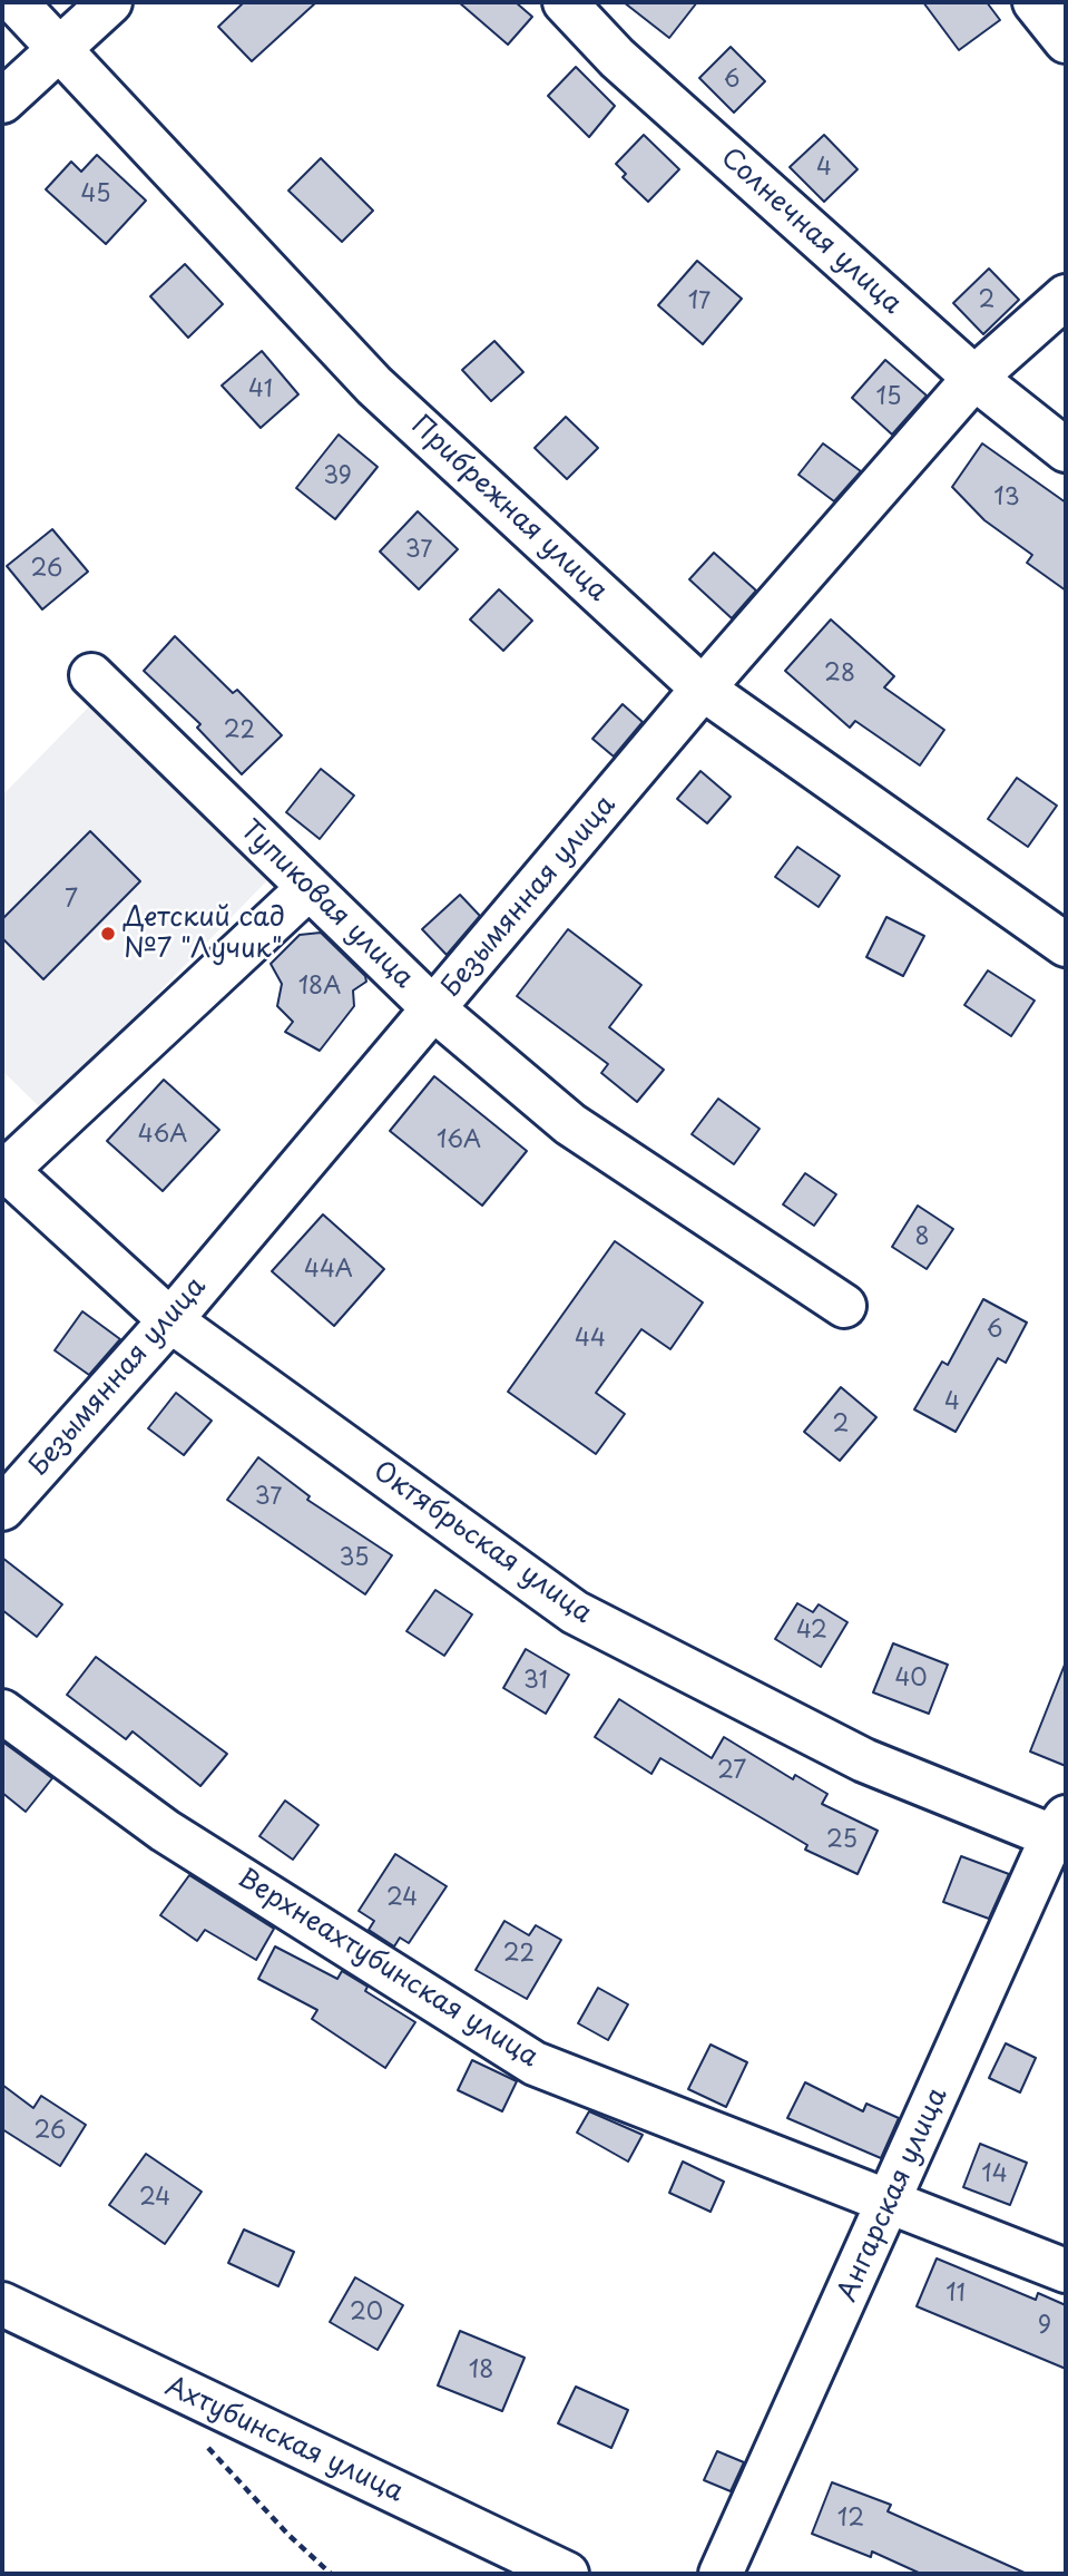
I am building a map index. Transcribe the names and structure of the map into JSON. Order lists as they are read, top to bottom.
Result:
{
  "streets": {
    "street": [
      "Солнечная улица",
      "Прибрежная улица",
      "Безымянная улица",
      "Тупиковая улица",
      "Октябрьская улица",
      "Верхнеахтубинская улица",
      "Ангарская улица",
      "Ахтубинская улица"
    ]
  },
  "crossings": [
    ["Солнечная улица", "Безымянная улица"],
    ["Прибрежная улица", "Безымянная улица"],
    ["Безымянная улица", "Тупиковая улица"],
    ["Безымянная улица", "Октябрьская улица"],
    ["Октябрьская улица", "Ангарская улица"],
    ["Верхнеахтубинская улица", "Ангарская улица"]
  ],
  "places": ["Детский сад №7 \"Лучик\""],
  "house_numbers": [
    "6",
    "4",
    "45",
    "2",
    "17",
    "41",
    "15",
    "39",
    "13",
    "37",
    "26",
    "28",
    "22",
    "7",
    "18А",
    "46А",
    "16А",
    "8",
    "44А",
    "6",
    "44",
    "4",
    "2",
    "37",
    "35",
    "42",
    "40",
    "31",
    "27",
    "25",
    "24",
    "22",
    "26",
    "14",
    "24",
    "11",
    "20",
    "9",
    "18",
    "12"
  ]
}
